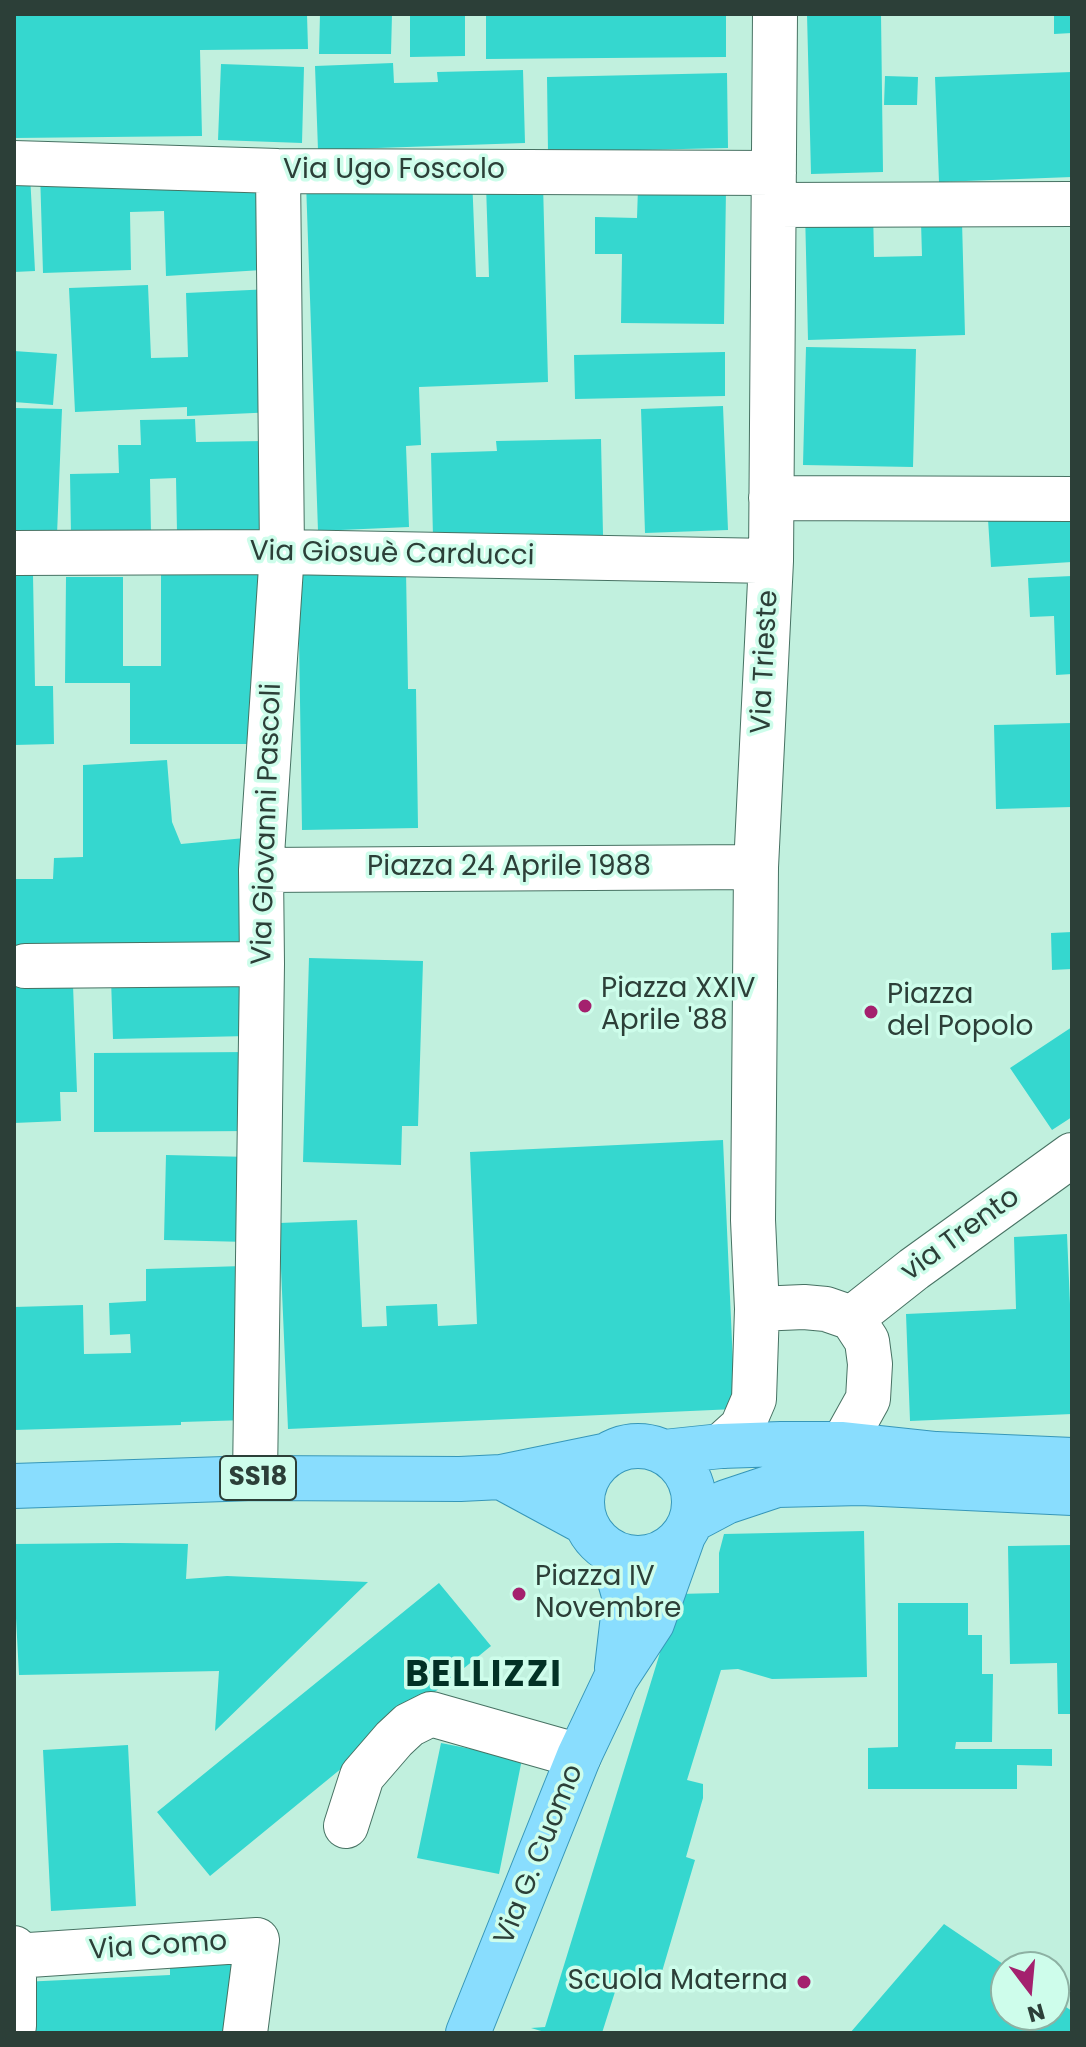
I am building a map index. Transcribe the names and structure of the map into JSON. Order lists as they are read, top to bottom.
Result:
{
  "streets": {
    "main road": ["SS18", "Via G. Cuomo"],
    "street": [
      "Via Ugo Foscolo",
      "Via Giosuè Carducci",
      "Via Trieste",
      "Via Giovanni Pascoli",
      "Piazza 24 Aprile 1988",
      "via Trento",
      "Via Como"
    ]
  },
  "crossings": [
    ["Via Ugo Foscolo", "Via Trieste"],
    ["Via Ugo Foscolo", "Via Giovanni Pascoli"],
    ["Via Giosuè Carducci", "Via Trieste"],
    ["Via Giosuè Carducci", "Via Giovanni Pascoli"],
    ["Via Trieste", "Piazza 24 Aprile 1988"],
    ["Via Trieste", "SS18"],
    ["Via Giovanni Pascoli", "Piazza 24 Aprile 1988"],
    ["Via Giovanni Pascoli", "SS18"],
    ["SS18", "Via G. Cuomo"]
  ],
  "districts": ["BELLIZZI"],
  "places": [
    "Piazza XXIV Aprile '88",
    "Piazza del Popolo",
    "Piazza IV Novembre",
    "Scuola Materna"
  ],
  "north": "bottom"
}
